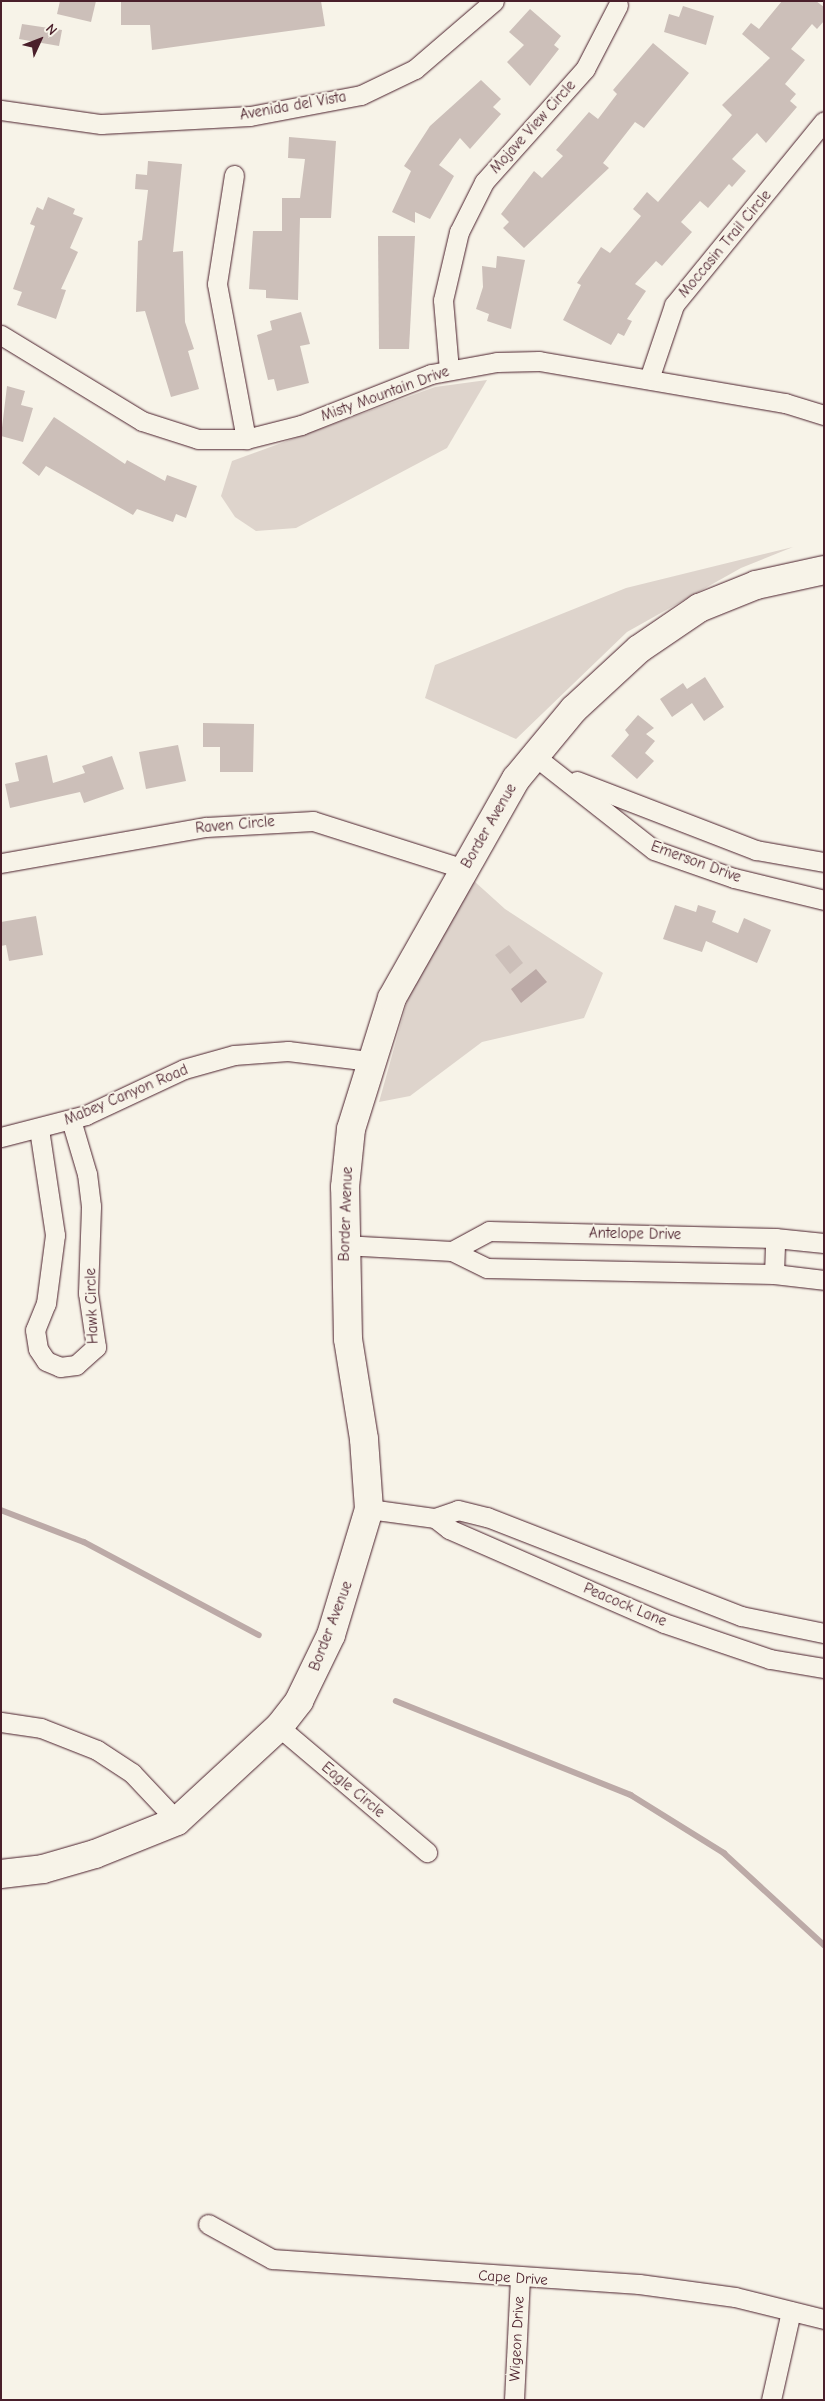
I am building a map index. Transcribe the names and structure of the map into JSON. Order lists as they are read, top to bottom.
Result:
{
  "streets": {
    "street": [
      "Avenida del Vista",
      "Mojave View Circle",
      "Moccasin Trail Circle",
      "Misty Mountain Drive",
      "Raven Circle",
      "Border Avenue",
      "Emerson Drive",
      "Mabey Canyon Road",
      "Antelope Drive",
      "Hawk Circle",
      "Peacock Lane",
      "Eagle Circle",
      "Cape Drive",
      "Wigeon Drive"
    ]
  },
  "crossings": [
    ["Mojave View Circle", "Misty Mountain Drive"],
    ["Moccasin Trail Circle", "Misty Mountain Drive"],
    ["Raven Circle", "Border Avenue"],
    ["Border Avenue", "Emerson Drive"],
    ["Border Avenue", "Mabey Canyon Road"],
    ["Border Avenue", "Peacock Lane"],
    ["Border Avenue", "Eagle Circle"],
    ["Mabey Canyon Road", "Hawk Circle"],
    ["Cape Drive", "Wigeon Drive"]
  ],
  "north": "top right"
}
